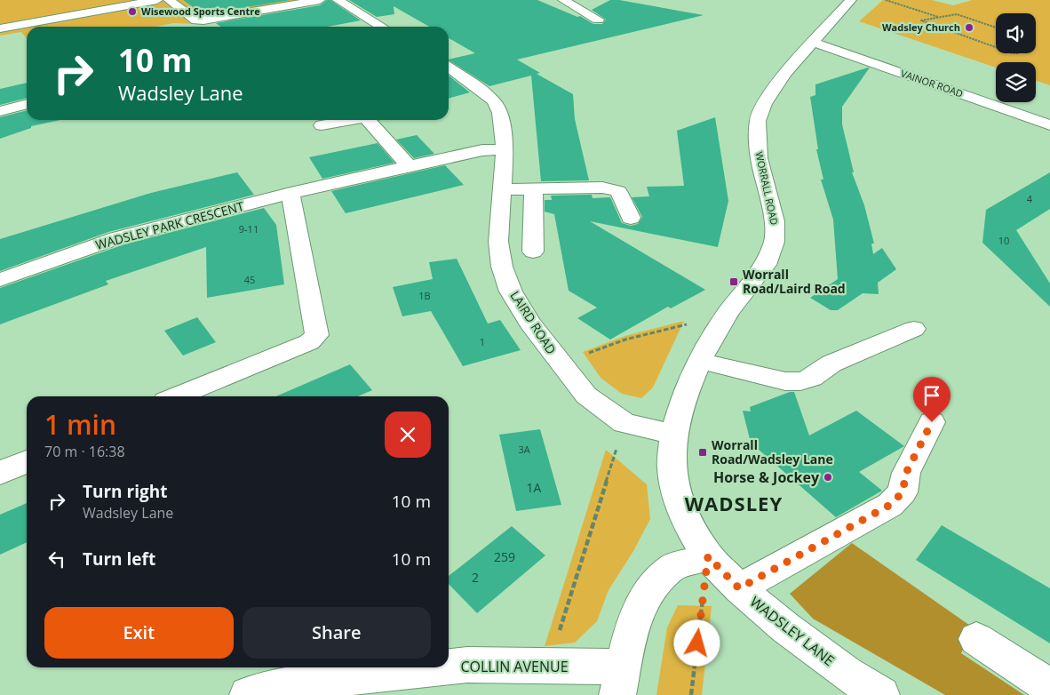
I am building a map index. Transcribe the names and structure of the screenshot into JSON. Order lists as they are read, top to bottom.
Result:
{
  "streets": {
    "street": [
      "VAINOR ROAD",
      "WORRALL ROAD",
      "WADSLEY PARK CRESCENT",
      "LAIRD ROAD",
      "WADSLEY LANE",
      "COLLIN AVENUE"
    ]
  },
  "crossings": [
    ["VAINOR ROAD", "WORRALL ROAD"],
    ["WORRALL ROAD", "LAIRD ROAD"],
    ["WORRALL ROAD", "WADSLEY LANE"],
    ["WADSLEY PARK CRESCENT", "LAIRD ROAD"],
    ["LAIRD ROAD", "WADSLEY LANE"]
  ],
  "districts": ["WADSLEY"],
  "places": {
    "other": ["Wisewood Sports Centre", "Wadsley Church", "Horse & Jockey"],
    "transit": ["Worrall Road/Laird Road", "Worrall Road/Wadsley Lane"]
  },
  "house_numbers": [
    "4",
    "9-11",
    "10",
    "45",
    "1B",
    "1",
    "3A",
    "1A",
    "259",
    "2"
  ],
  "page": {
    "turn": ["10 m", "Wadsley Lane"],
    "heading": ["1 min", "70 m · 16:38"],
    "list": [
      {
        "name": "Turn right",
        "note": "Wadsley Lane",
        "value": "10 m"
      },
      {
        "name": "Turn left",
        "value": "10 m"
      }
    ],
    "buttons": ["Exit", "Share"]
  }
}
